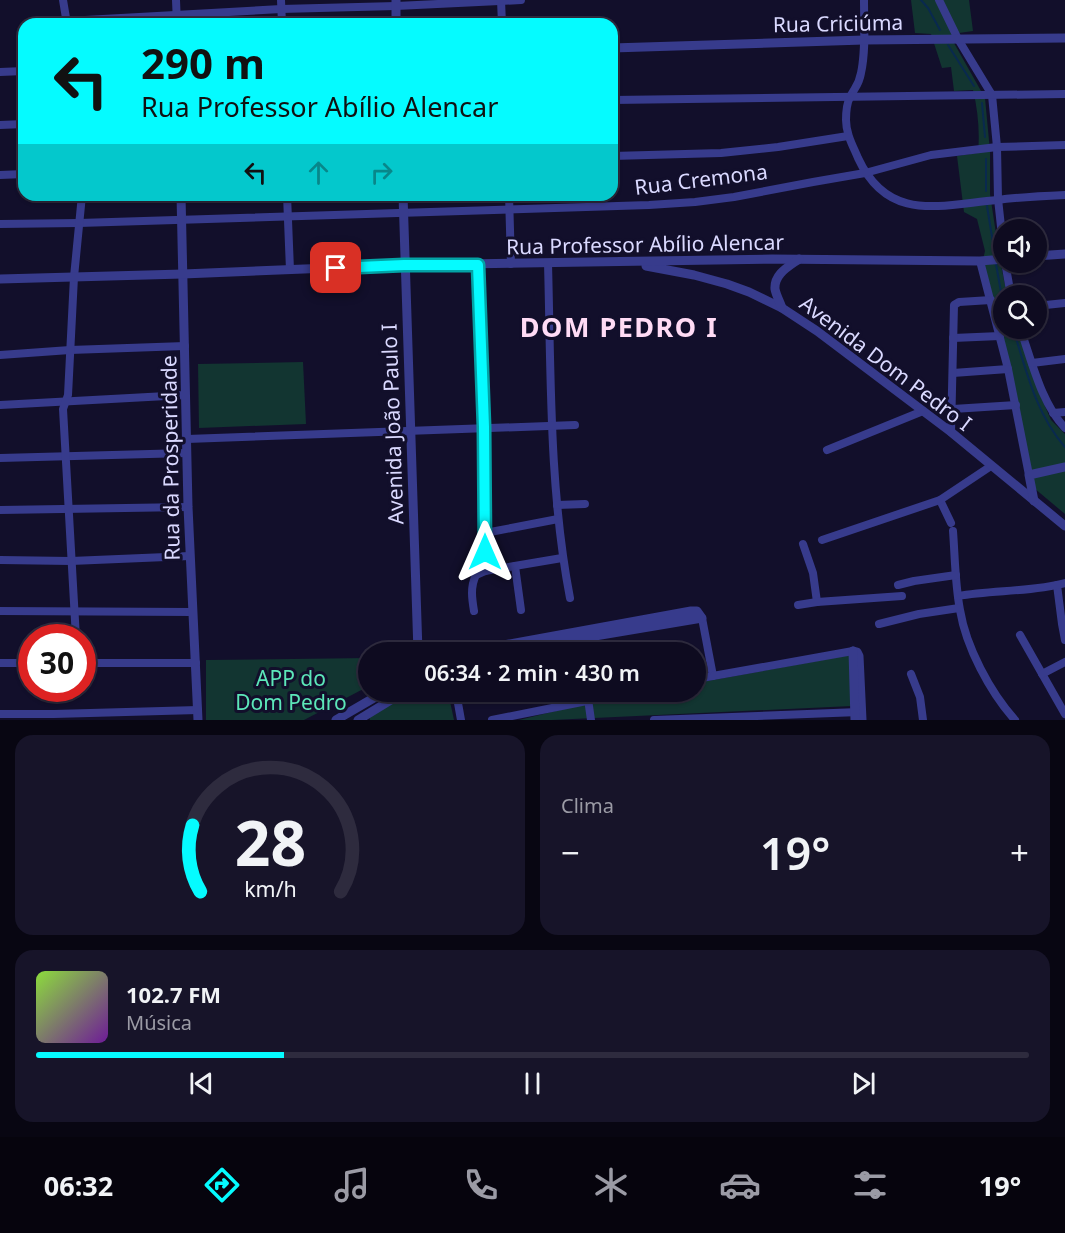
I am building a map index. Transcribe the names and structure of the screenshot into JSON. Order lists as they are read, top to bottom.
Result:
{
  "streets": {
    "street": [
      "Rua Criciúma",
      "Rua Cremona",
      "Rua Professor Abílio Alencar",
      "Avenida Dom Pedro I",
      "Avenida João Paulo I",
      "Rua da Prosperidade"
    ]
  },
  "crossings": [
    ["Rua Cremona", "Avenida João Paulo I"],
    ["Rua Cremona", "Rua da Prosperidade"],
    ["Rua Professor Abílio Alencar", "Avenida Dom Pedro I"],
    ["Rua Professor Abílio Alencar", "Avenida João Paulo I"],
    ["Rua Professor Abílio Alencar", "Rua da Prosperidade"]
  ],
  "districts": ["DOM PEDRO I"],
  "parks": ["APP do Dom Pedro"],
  "page": {
    "turn": ["290 m", "Rua Professor Abílio Alencar"],
    "limit": "30",
    "trip": "06:34 · 2 min · 430 m",
    "tile": "Clima",
    "heat": ["−", "19°", "+"],
    "song": ["102.7 FM", "Música"],
    "tabs": ["06:32", "19°"],
    "gauge": ["28", "km/h"]
  }
}
